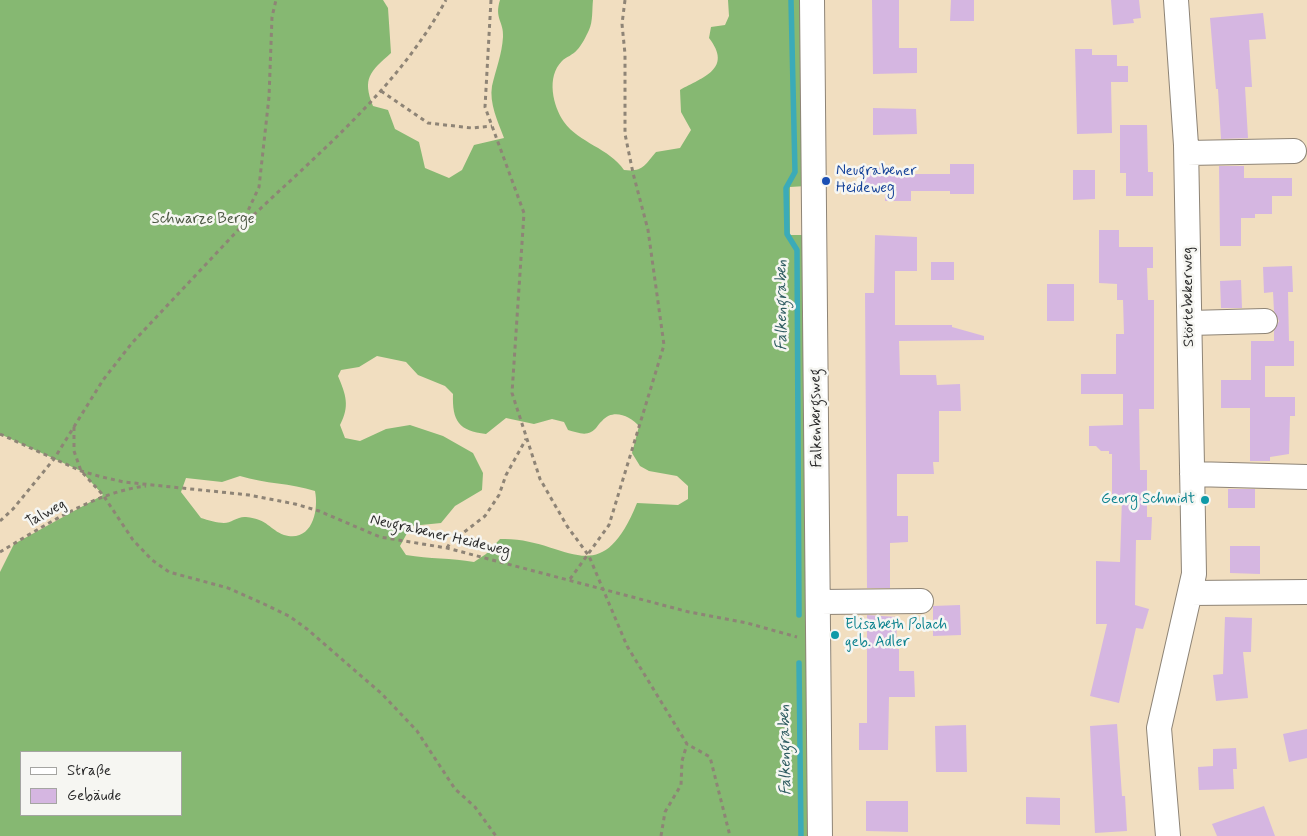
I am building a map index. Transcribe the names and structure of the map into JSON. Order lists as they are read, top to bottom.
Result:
{
  "streets": {
    "street": ["Störtebekerweg", "Falkenbergsweg"],
    "path": ["Talweg", "Neugrabener Heideweg"]
  },
  "crossings": [
    ["Falkenbergsweg", "Neugrabener Heideweg"],
    ["Talweg", "Neugrabener Heideweg"]
  ],
  "water": ["Falkengraben"],
  "parks": ["Schwarze Berge"],
  "places": ["Neugrabener Heideweg", "Georg Schmidt", "Elisabeth Polach geb. Adler"],
  "legend": ["Straße", "Gebäude"]
}
